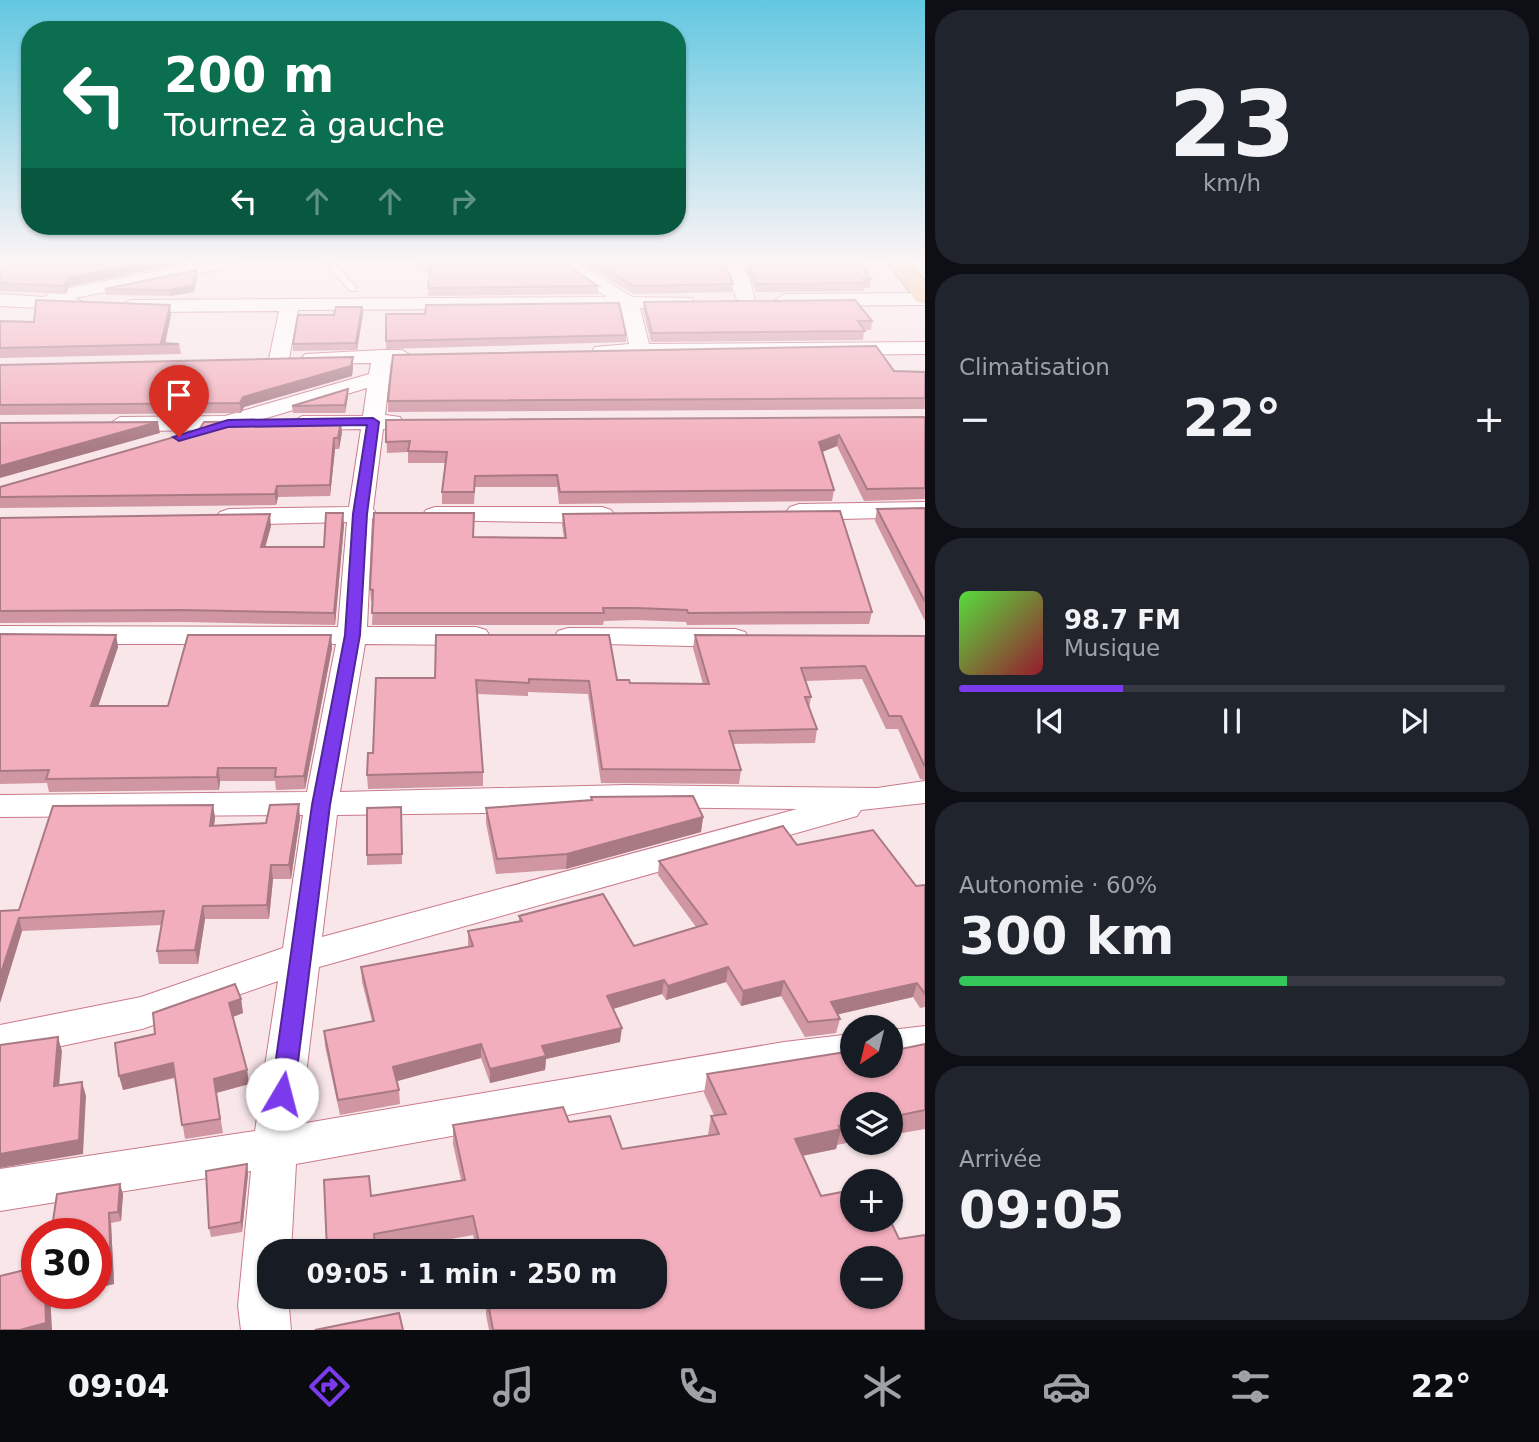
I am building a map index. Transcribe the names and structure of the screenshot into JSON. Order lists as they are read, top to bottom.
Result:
{
  "north": "bottom left",
  "page": {
    "tile": [
      ["23", "km/h"],
      "Climatisation",
      ["Autonomie · 60%", "300 km"],
      ["Arrivée", "09:05"]
    ],
    "turn": ["200 m", "Tournez à gauche"],
    "heat": ["−", "22°", "+"],
    "song": ["98.7 FM", "Musique"],
    "map_buttons": ["+", "−"],
    "limit": "30",
    "trip": "09:05 · 1 min · 250 m",
    "tabs": ["09:04", "22°"]
  }
}
